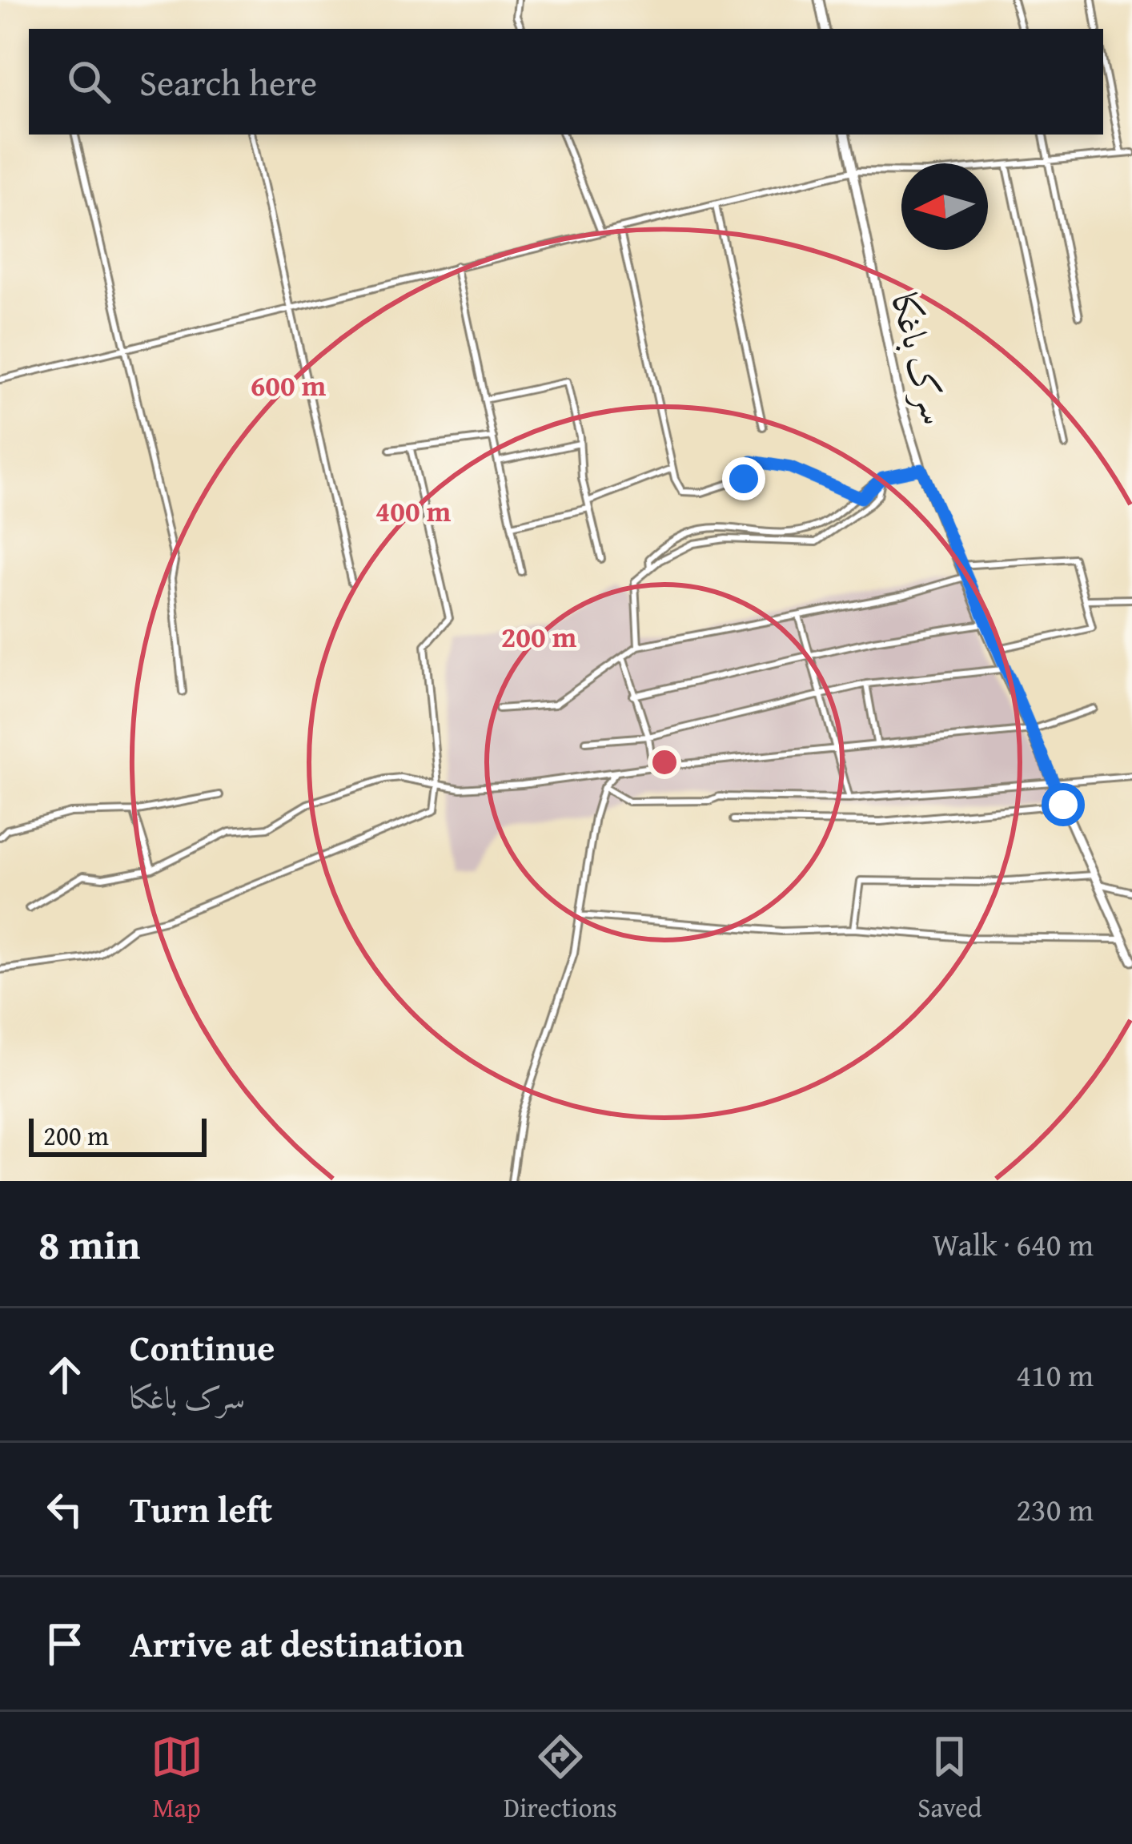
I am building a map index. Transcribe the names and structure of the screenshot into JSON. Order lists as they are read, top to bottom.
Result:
{
  "streets": {
    "street": ["سرک باغکا"]
  },
  "scale_bar": "200 m",
  "north": "left",
  "page": {
    "search": "Search here",
    "scale": "200 m",
    "heading": ["8 min", "Walk · 640 m"],
    "list": [
      ["Continue", "سرک باغکا", "410 m"],
      ["Turn left", "230 m"],
      "Arrive at destination"
    ],
    "nav": ["Map", "Directions", "Saved"]
  },
  "rings": ["600 m", "400 m", "200 m"]
}
